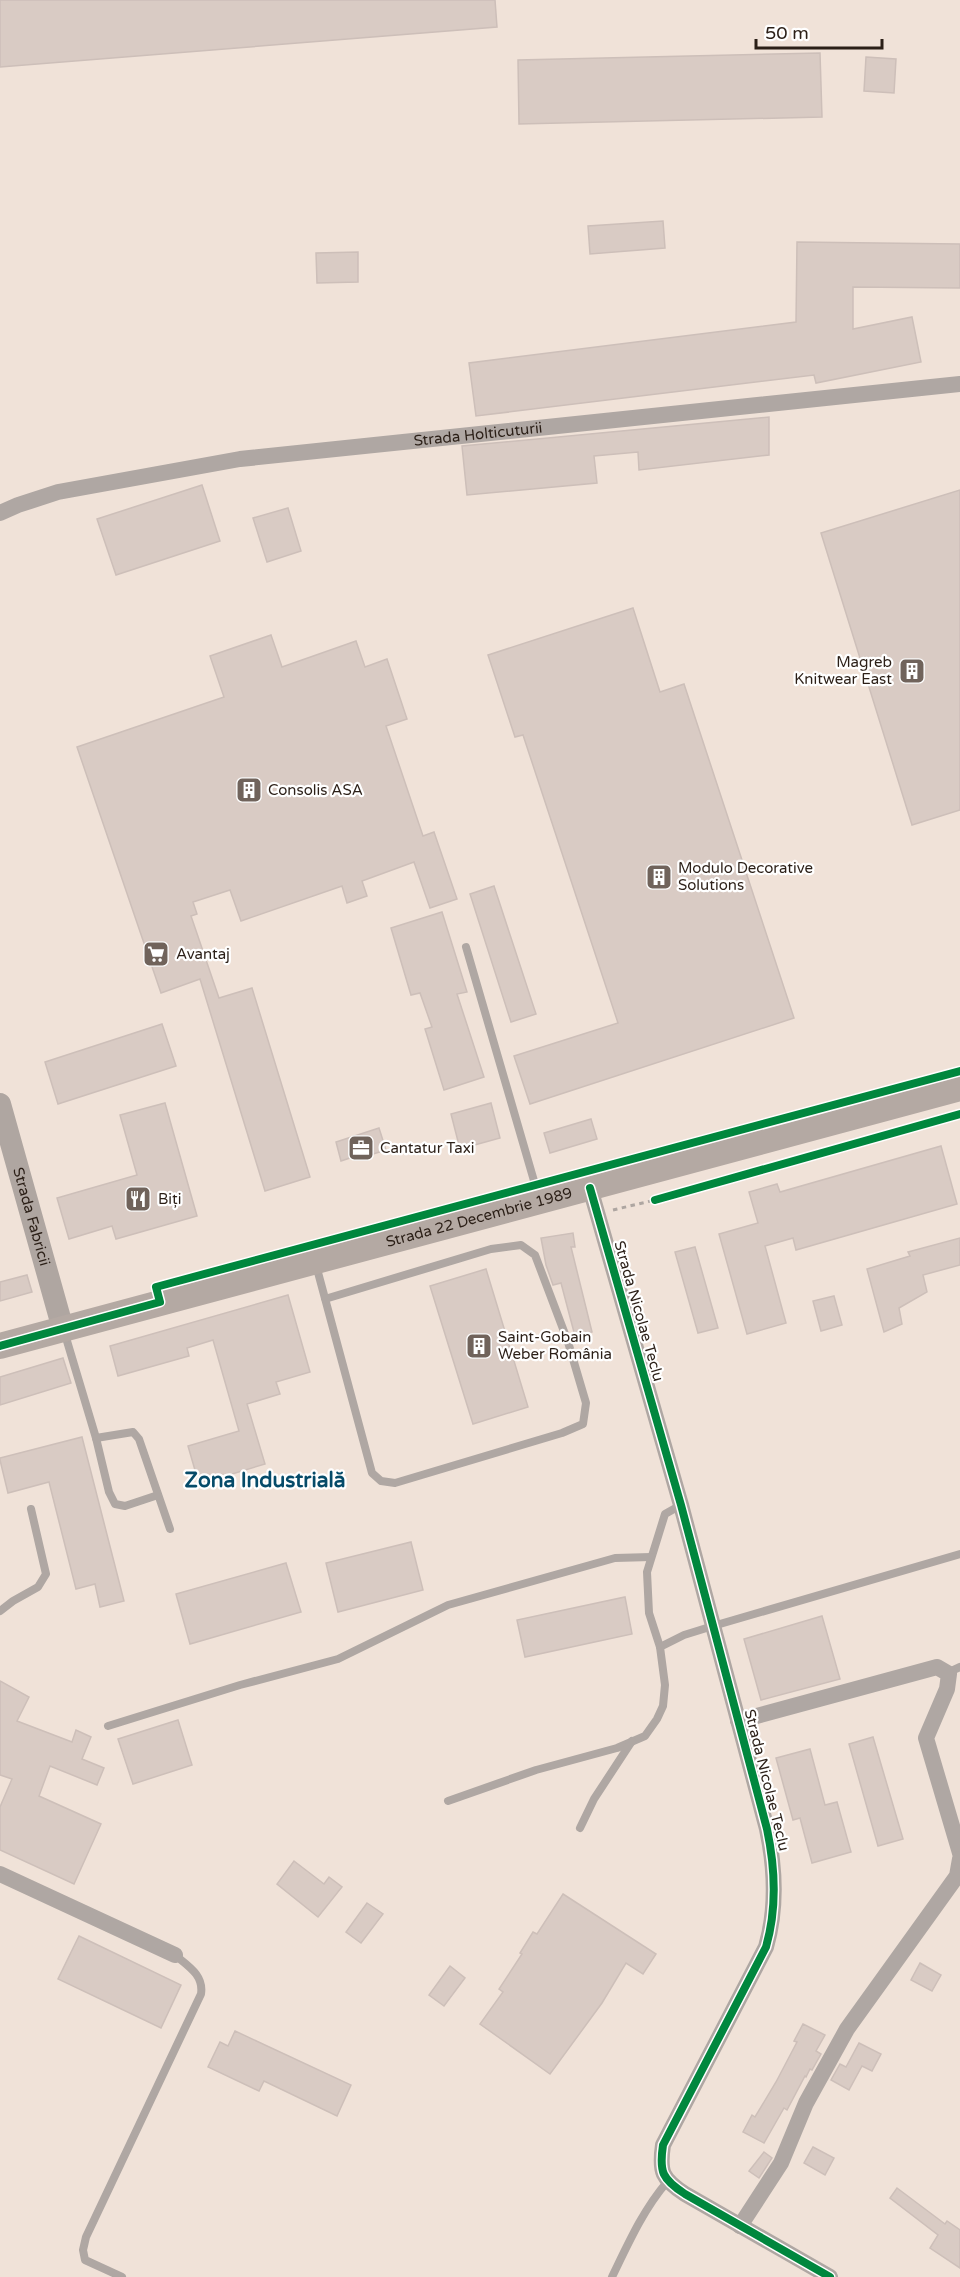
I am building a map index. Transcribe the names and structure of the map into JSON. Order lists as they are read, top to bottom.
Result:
{
  "streets": {
    "main road": ["Strada 22 Decembrie 1989"],
    "street": ["Strada Holticuturii", "Strada Fabricii", "Strada Nicolae Teclu"]
  },
  "crossings": [
    ["Strada Fabricii", "Strada 22 Decembrie 1989"],
    ["Strada 22 Decembrie 1989", "Strada Nicolae Teclu"]
  ],
  "districts": ["Zona Industrială"],
  "places": {
    "building": [
      "Magreb Knitwear East",
      "Consolis ASA",
      "Modulo Decorative Solutions",
      "Saint-Gobain Weber România"
    ],
    "supermarket": ["Avantaj"],
    "office": ["Cantatur Taxi"],
    "restaurant": ["Biți"]
  },
  "scale_bar": "50 m"
}
